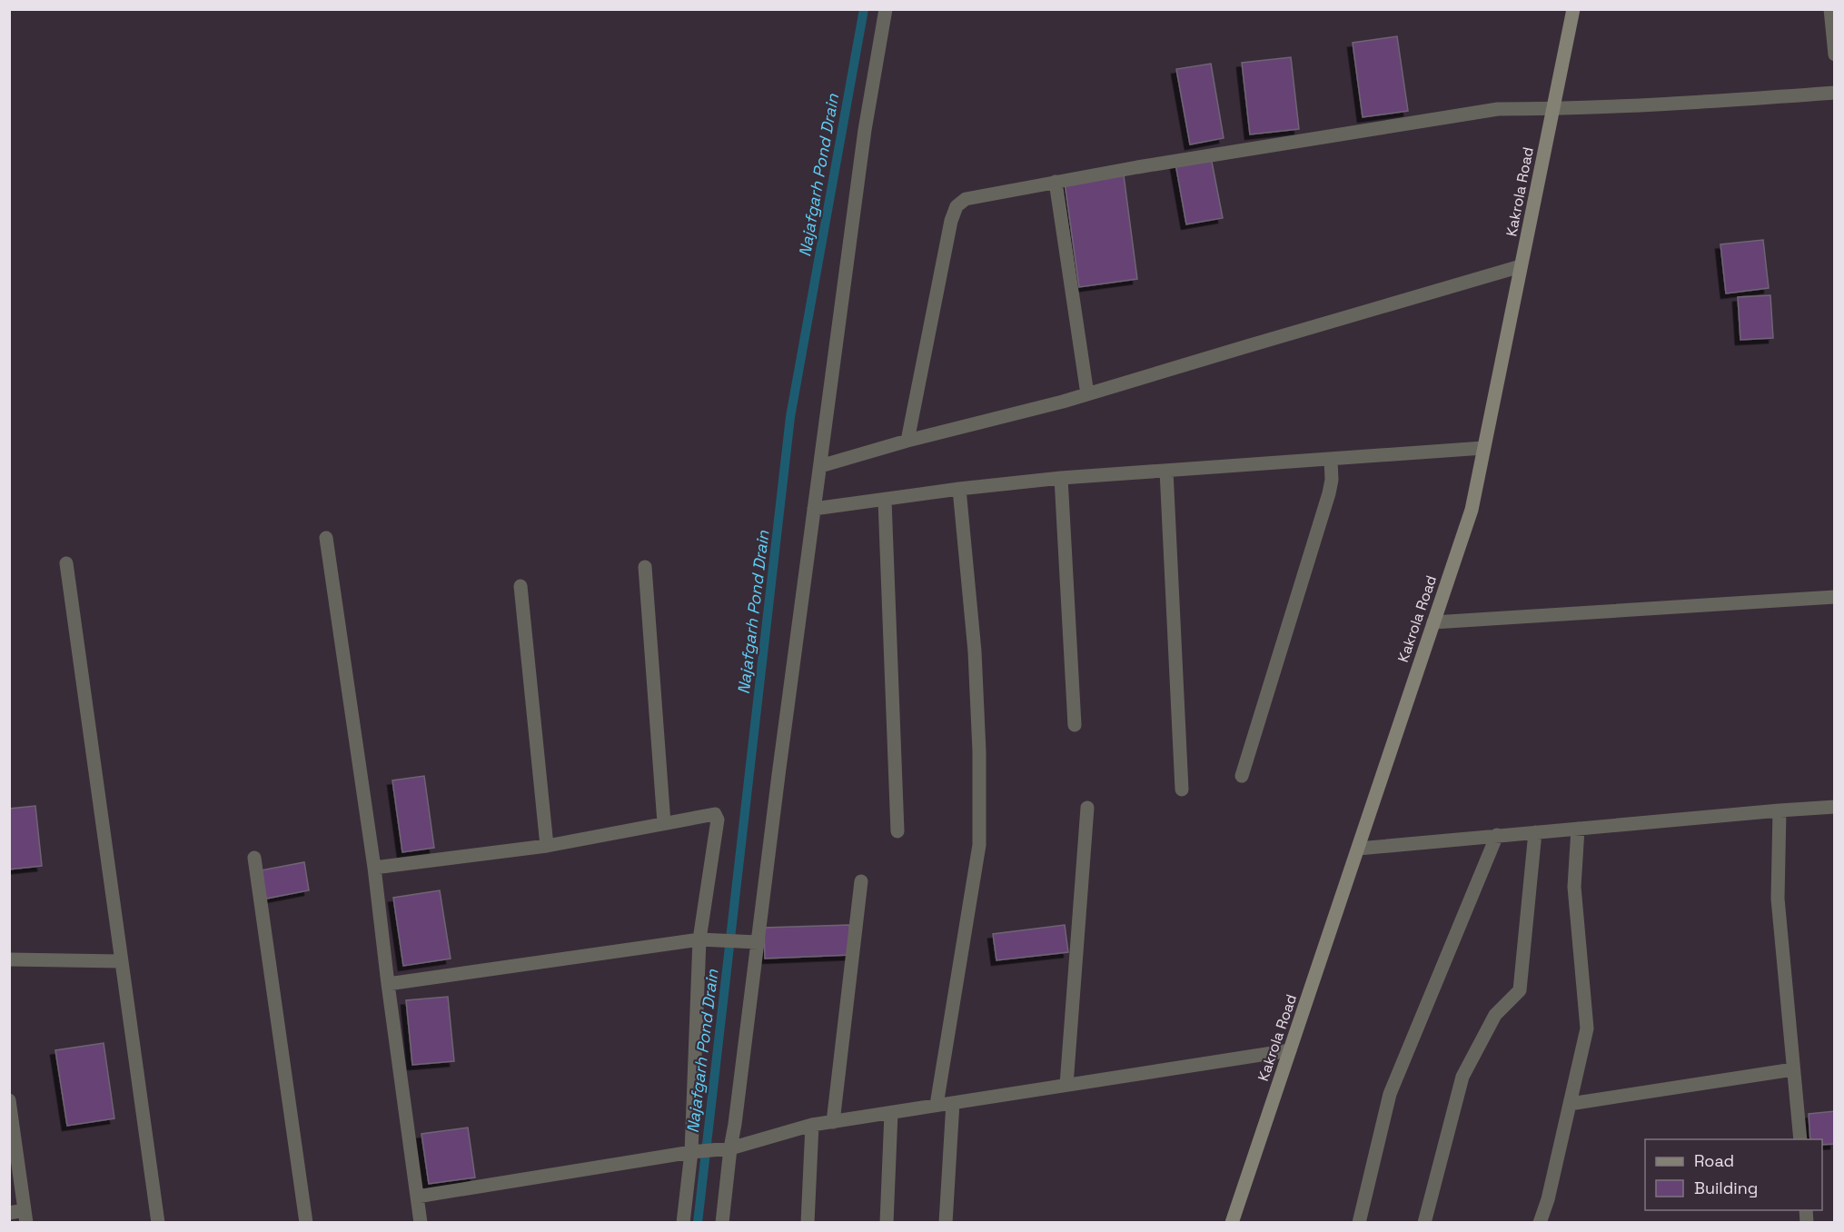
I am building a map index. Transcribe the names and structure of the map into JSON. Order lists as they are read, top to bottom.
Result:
{
  "streets": {
    "street": ["Kakrola Road"]
  },
  "water": ["Najafgarh Pond Drain"],
  "legend": ["Road", "Building"]
}
